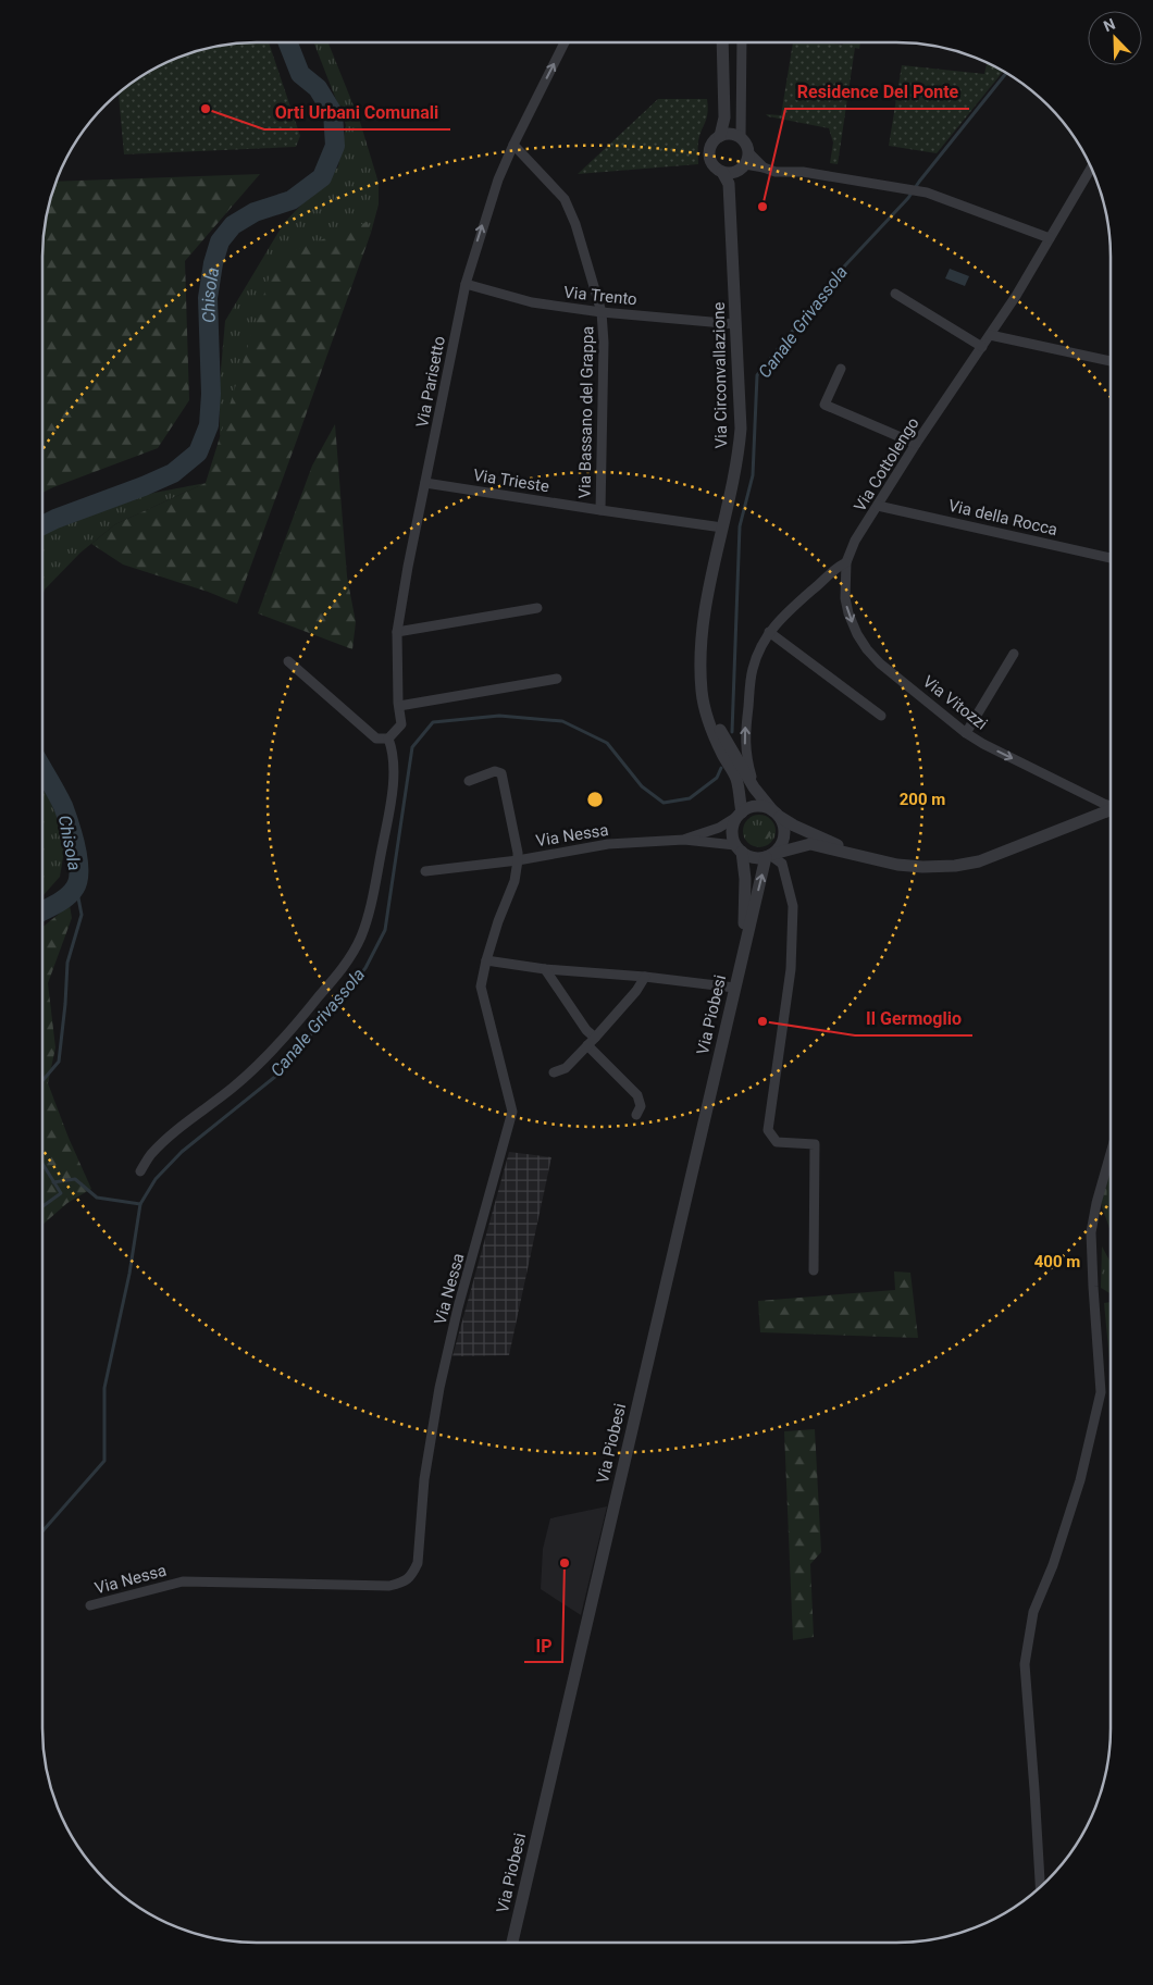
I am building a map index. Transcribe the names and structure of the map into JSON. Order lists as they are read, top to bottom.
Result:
{
  "streets": {
    "street": [
      "Via Trento",
      "Via Circonvallazione",
      "Via Parisetto",
      "Via Bassano del Grappa",
      "Via Cottolengo",
      "Via Trieste",
      "Via della Rocca",
      "Via Vitozzi",
      "Via Nessa",
      "Via Piobesi"
    ]
  },
  "crossings": [
    ["Via Trento", "Via Circonvallazione"],
    ["Via Trento", "Via Parisetto"],
    ["Via Trento", "Via Bassano del Grappa"],
    ["Via Circonvallazione", "Via Trieste"],
    ["Via Circonvallazione", "Via Piobesi"],
    ["Via Parisetto", "Via Bassano del Grappa"],
    ["Via Parisetto", "Via Trieste"],
    ["Via Bassano del Grappa", "Via Trieste"],
    ["Via Cottolengo", "Via della Rocca"],
    ["Via Cottolengo", "Via Vitozzi"]
  ],
  "one_way": ["Via Parisetto"],
  "water": ["Chisola", "Canale Grivassola"],
  "places": [
    "Orti Urbani Comunali",
    "Residence Del Ponte",
    "Il Germoglio",
    "IP"
  ],
  "north": "top left",
  "rings": ["200 m", "400 m"]
}
